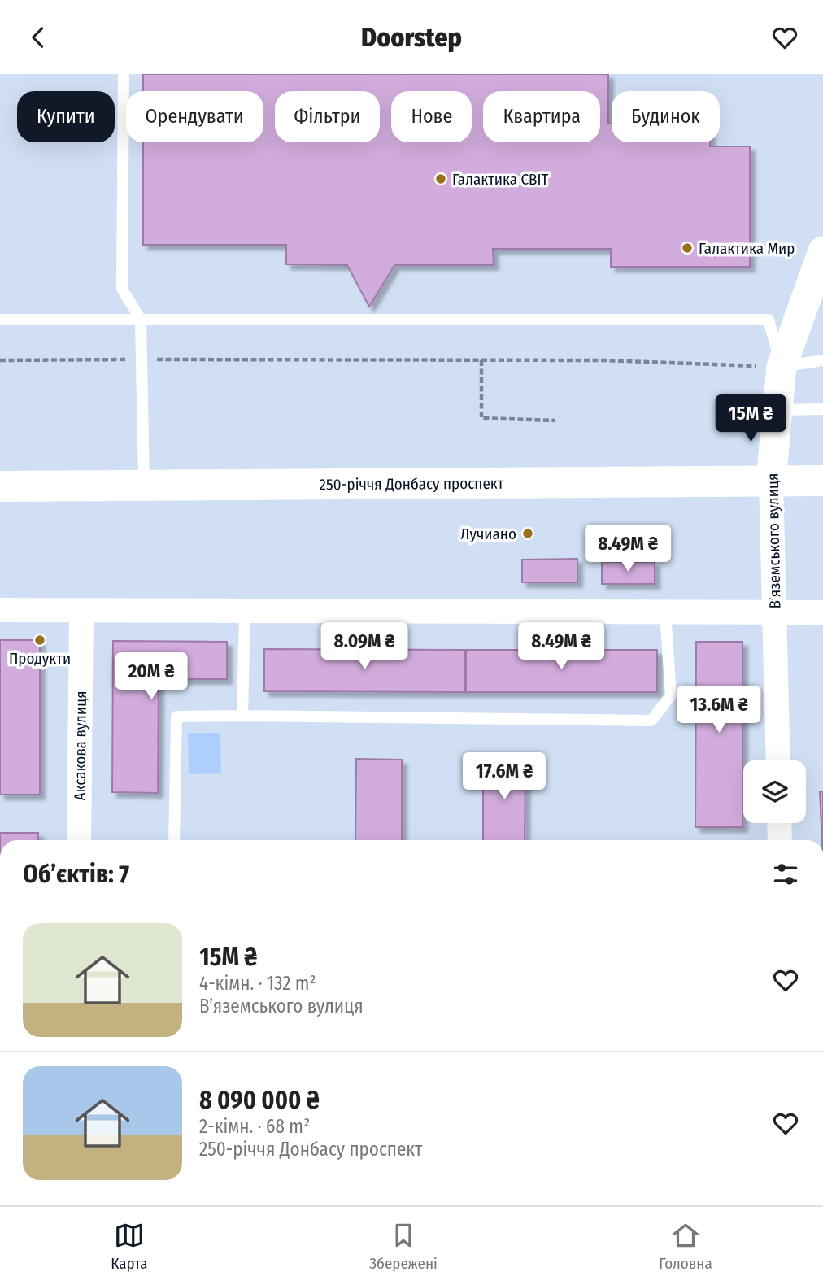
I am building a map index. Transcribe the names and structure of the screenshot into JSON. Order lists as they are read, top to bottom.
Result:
{
  "streets": {
    "main road": ["250-річчя Донбасу проспект"],
    "street": ["В’яземського вулиця", "Аксакова вулиця"]
  },
  "crossings": [
    ["250-річчя Донбасу проспект", "В’яземського вулиця"]
  ],
  "places": [
    "Галактика СВІТ",
    "Галактика Мир",
    "Лучиано",
    "Продукти"
  ],
  "page": {
    "header": "Doorstep",
    "chip": [
      "Купити",
      "Орендувати",
      "Фільтри",
      "Нове",
      "Квартира",
      "Будинок"
    ],
    "price": [
      "15M ₴",
      "8.49M ₴",
      "8.09M ₴",
      "8.49M ₴",
      "20M ₴",
      "13.6M ₴",
      "17.6M ₴"
    ],
    "heading": "Об’єктів: 7",
    "list": [
      {
        "name": "15M ₴",
        "note": "4-кімн. · 132 m² · В’яземського вулиця"
      },
      {
        "name": "8 090 000 ₴",
        "note": "2-кімн. · 68 m² · 250-річчя Донбасу проспект"
      }
    ],
    "tabs": ["Карта", "Збережені", "Головна"]
  }
}
